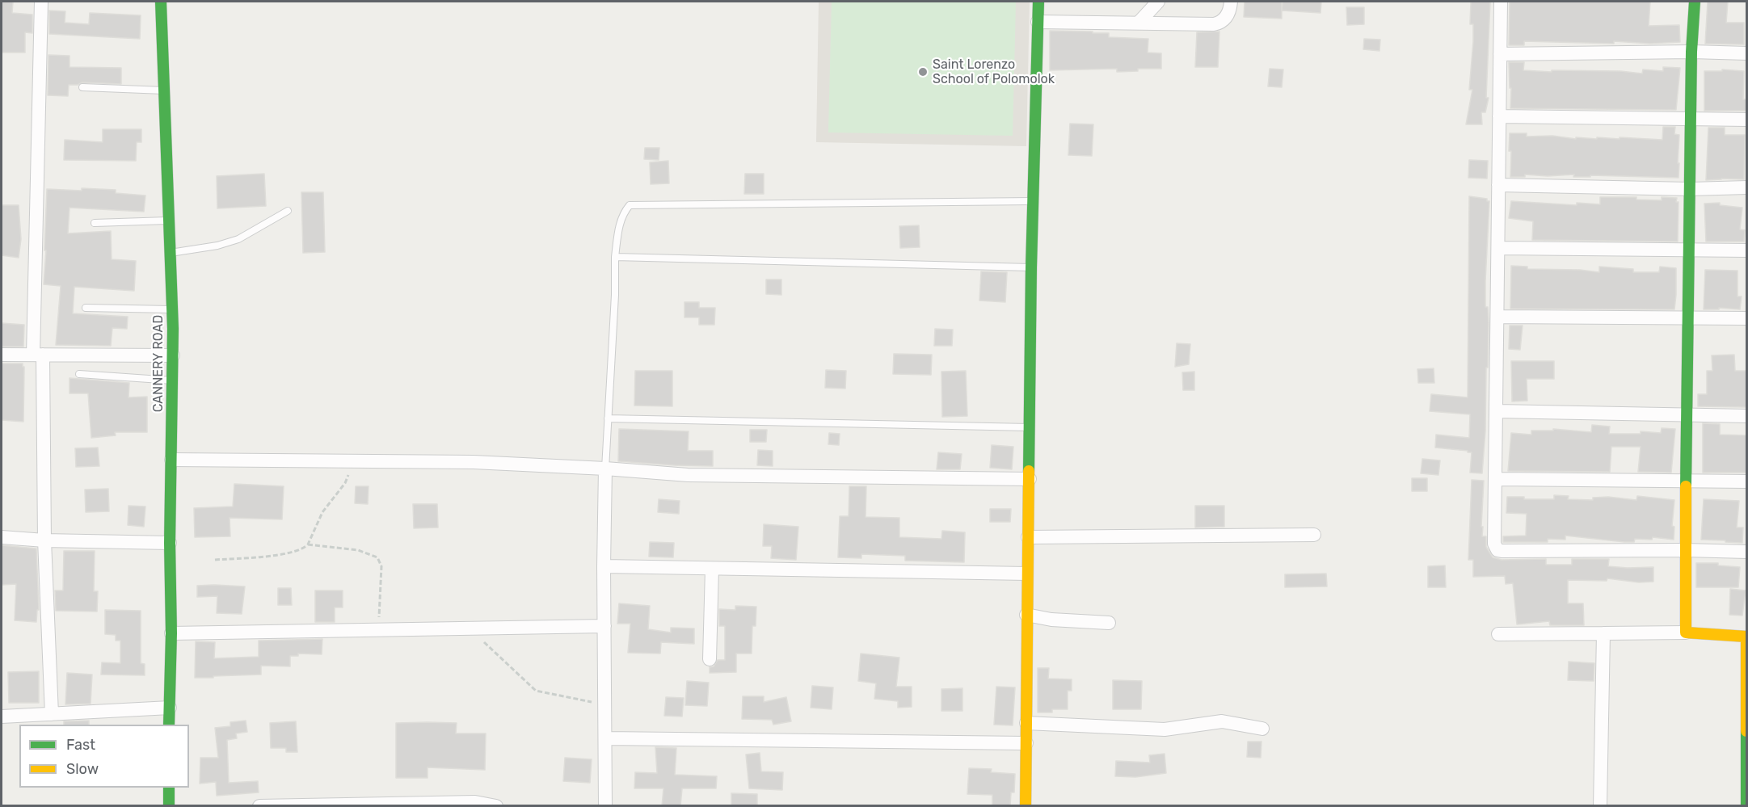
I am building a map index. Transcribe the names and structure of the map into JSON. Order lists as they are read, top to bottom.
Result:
{
  "streets": {
    "street": ["CANNERY ROAD"]
  },
  "places": ["Saint Lorenzo School of Polomolok"],
  "legend": ["Fast", "Slow"]
}
